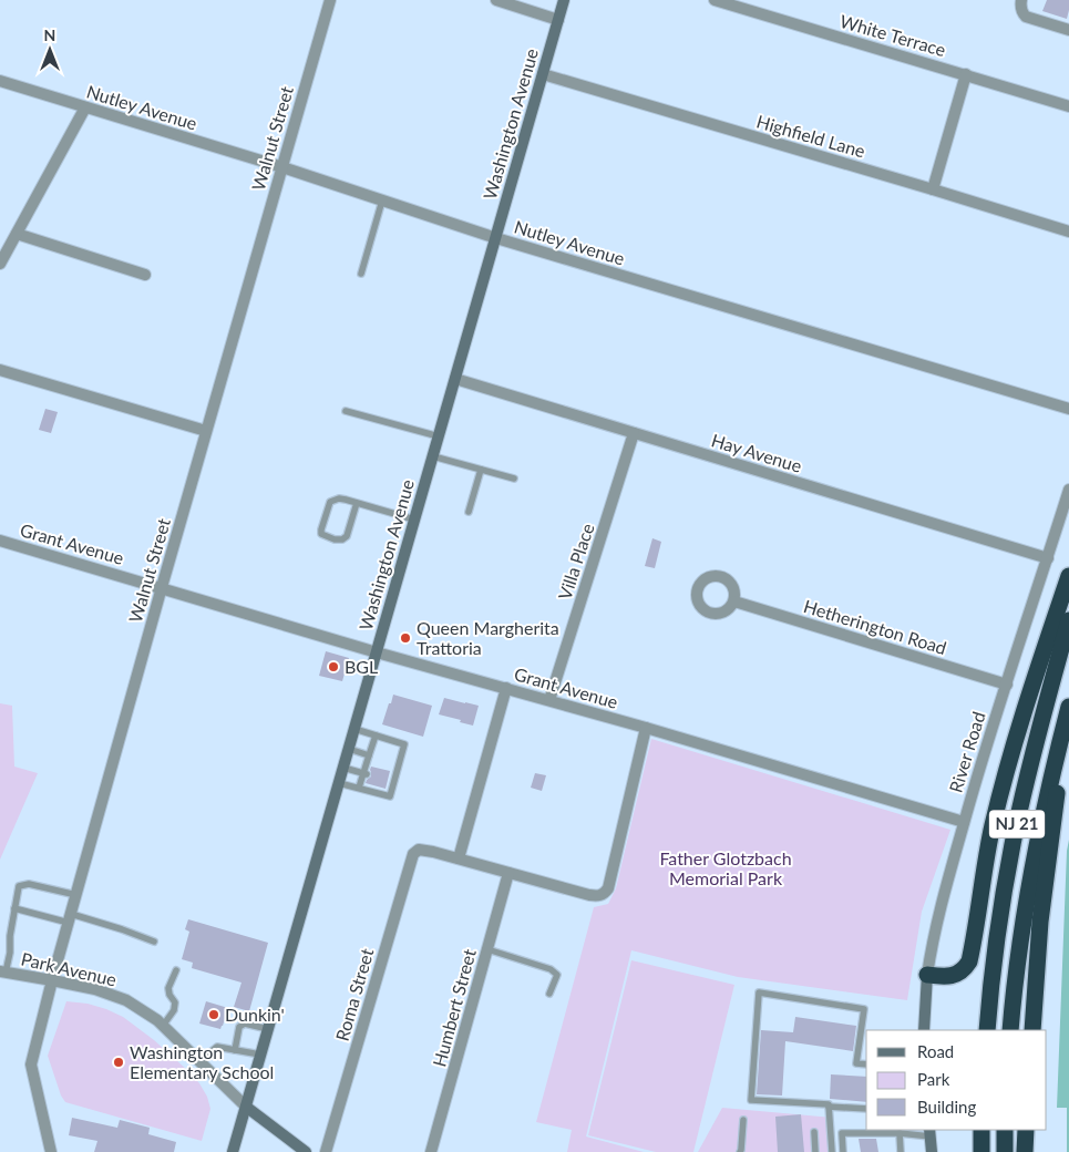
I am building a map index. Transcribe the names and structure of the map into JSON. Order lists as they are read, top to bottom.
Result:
{
  "streets": {
    "highway": ["NJ 21"],
    "main road": ["Washington Avenue", "River Road", "Park Avenue"],
    "street": [
      "White Terrace",
      "Nutley Avenue",
      "Highfield Lane",
      "Walnut Street",
      "Hay Avenue",
      "Grant Avenue",
      "Villa Place",
      "Hetherington Road",
      "Roma Street",
      "Humbert Street"
    ]
  },
  "crossings": [
    ["Nutley Avenue", "Washington Avenue"],
    ["Nutley Avenue", "Walnut Street"],
    ["Washington Avenue", "Highfield Lane"],
    ["Washington Avenue", "Hay Avenue"],
    ["Washington Avenue", "Grant Avenue"],
    ["Washington Avenue", "Park Avenue"],
    ["Walnut Street", "Grant Avenue"],
    ["Walnut Street", "Park Avenue"],
    ["Hay Avenue", "Villa Place"],
    ["Hay Avenue", "River Road"],
    ["Grant Avenue", "Villa Place"],
    ["Grant Avenue", "River Road"],
    ["Hetherington Road", "River Road"]
  ],
  "parks": ["Father Glotzbach Memorial Park"],
  "places": [
    "Queen Margherita Trattoria",
    "BGL",
    "Dunkin'",
    "Washington Elementary School"
  ],
  "legend": ["Road", "Park", "Building"],
  "north": "top"
}
